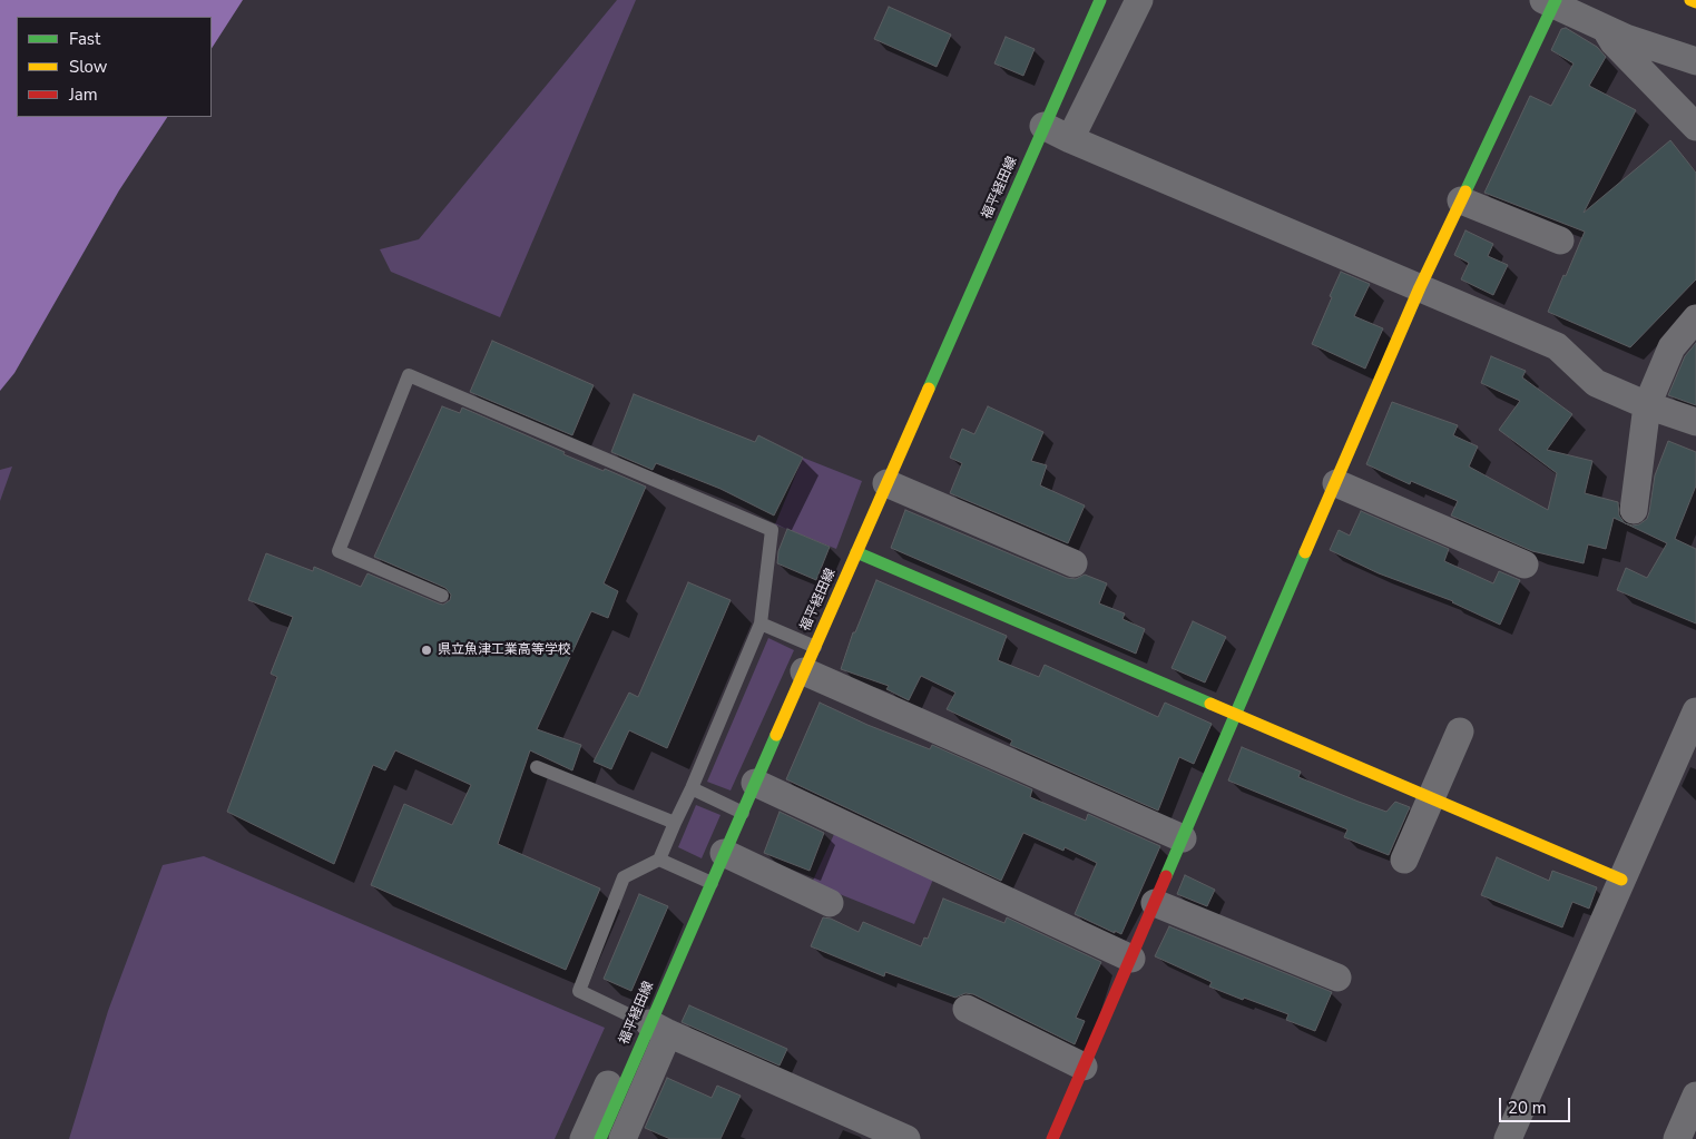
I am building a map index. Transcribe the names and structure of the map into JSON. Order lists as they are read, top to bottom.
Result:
{
  "streets": {
    "main road": ["福平経田線"]
  },
  "places": ["県立魚津工業高等学校"],
  "legend": ["Fast", "Slow", "Jam"],
  "scale_bar": "20 m"
}
